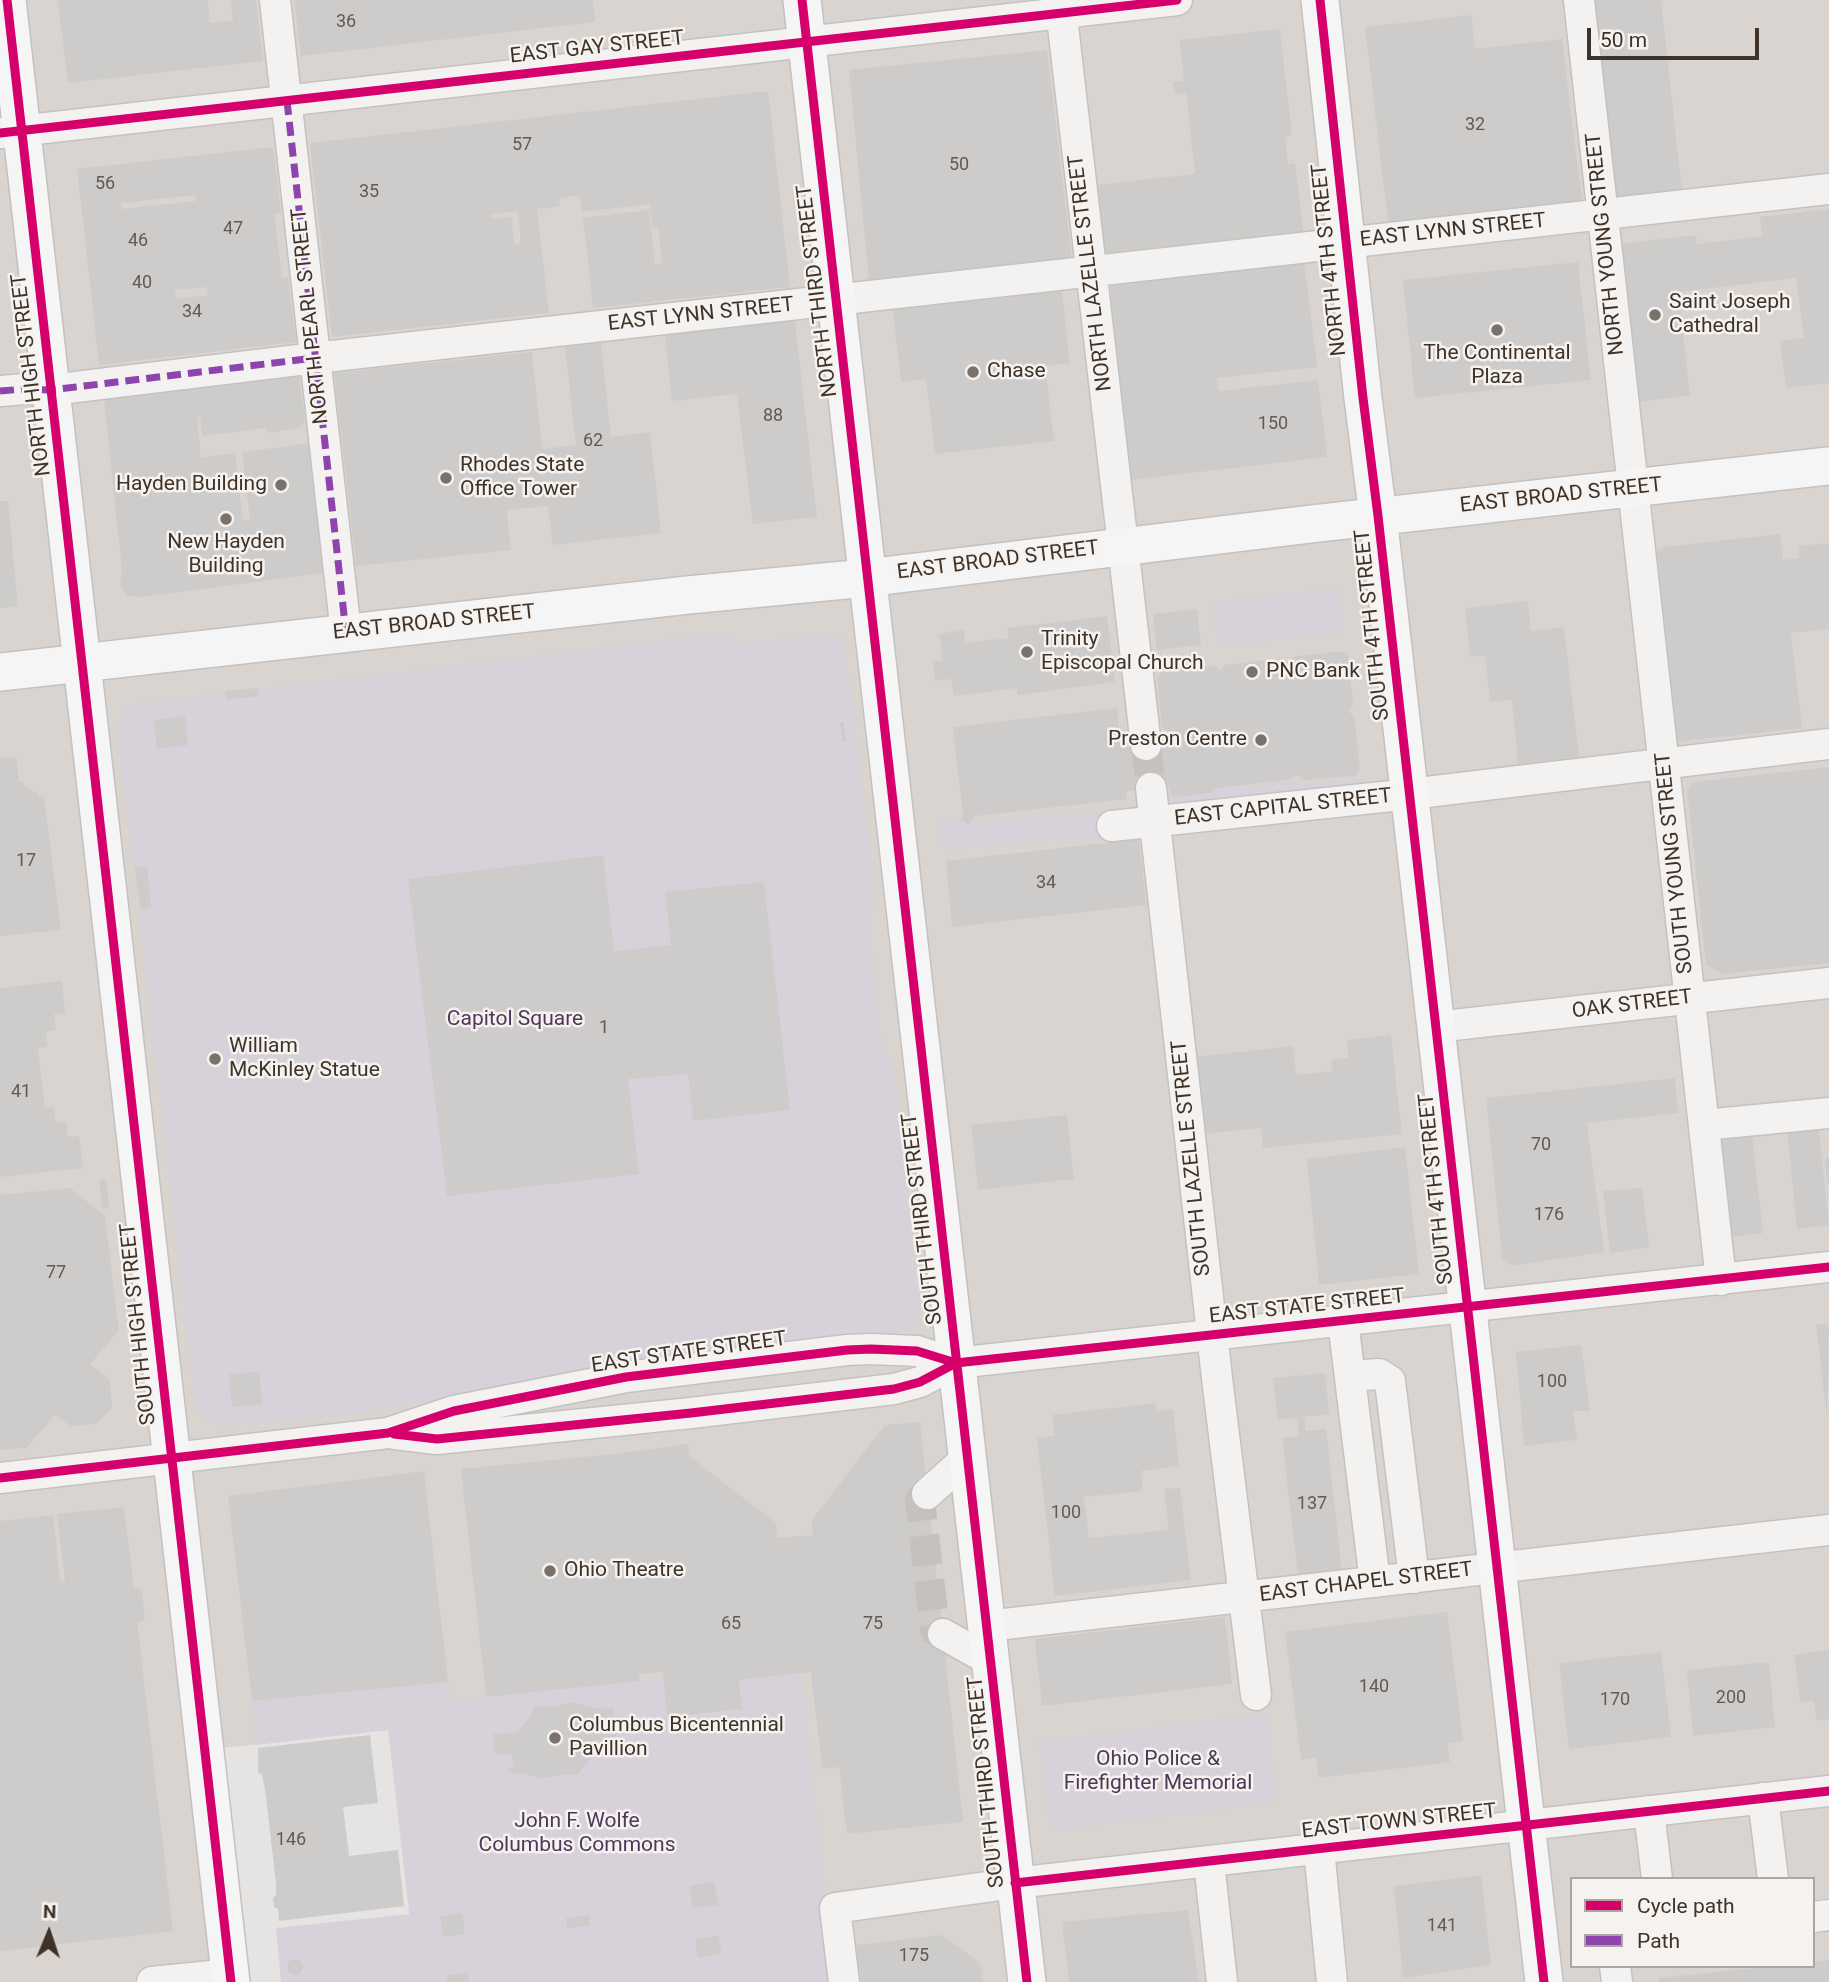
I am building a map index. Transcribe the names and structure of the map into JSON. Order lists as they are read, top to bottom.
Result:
{
  "streets": {
    "main road": [
      "NORTH 4TH STREET",
      "NORTH THIRD STREET",
      "NORTH HIGH STREET",
      "EAST BROAD STREET",
      "SOUTH 4TH STREET",
      "SOUTH THIRD STREET",
      "SOUTH HIGH STREET"
    ],
    "street": [
      "EAST GAY STREET",
      "EAST LYNN STREET",
      "NORTH YOUNG STREET",
      "NORTH LAZELLE STREET",
      "NORTH PEARL STREET",
      "EAST CAPITAL STREET",
      "SOUTH YOUNG STREET",
      "OAK STREET",
      "SOUTH LAZELLE STREET",
      "EAST STATE STREET",
      "EAST CHAPEL STREET",
      "EAST TOWN STREET"
    ]
  },
  "crossings": [
    ["EAST GAY STREET", "NORTH LAZELLE STREET"],
    ["EAST GAY STREET", "NORTH THIRD STREET"],
    ["EAST GAY STREET", "NORTH PEARL STREET"],
    ["EAST GAY STREET", "NORTH HIGH STREET"],
    ["EAST LYNN STREET", "NORTH YOUNG STREET"],
    ["EAST LYNN STREET", "NORTH 4TH STREET"],
    ["EAST LYNN STREET", "NORTH LAZELLE STREET"],
    ["EAST LYNN STREET", "NORTH THIRD STREET"],
    ["EAST LYNN STREET", "NORTH PEARL STREET"],
    ["EAST LYNN STREET", "NORTH HIGH STREET"],
    ["NORTH YOUNG STREET", "EAST BROAD STREET"],
    ["NORTH YOUNG STREET", "SOUTH YOUNG STREET"],
    ["NORTH 4TH STREET", "EAST BROAD STREET"],
    ["NORTH 4TH STREET", "SOUTH 4TH STREET"],
    ["NORTH LAZELLE STREET", "EAST BROAD STREET"],
    ["NORTH THIRD STREET", "EAST BROAD STREET"],
    ["NORTH THIRD STREET", "SOUTH THIRD STREET"],
    ["NORTH PEARL STREET", "EAST BROAD STREET"],
    ["NORTH HIGH STREET", "EAST BROAD STREET"],
    ["NORTH HIGH STREET", "SOUTH HIGH STREET"],
    ["EAST BROAD STREET", "SOUTH 4TH STREET"],
    ["EAST BROAD STREET", "SOUTH YOUNG STREET"],
    ["EAST BROAD STREET", "SOUTH THIRD STREET"],
    ["EAST BROAD STREET", "SOUTH HIGH STREET"],
    ["SOUTH 4TH STREET", "EAST CAPITAL STREET"],
    ["SOUTH 4TH STREET", "OAK STREET"],
    ["SOUTH 4TH STREET", "EAST STATE STREET"],
    ["SOUTH 4TH STREET", "EAST CHAPEL STREET"],
    ["SOUTH 4TH STREET", "EAST TOWN STREET"],
    ["EAST CAPITAL STREET", "SOUTH YOUNG STREET"],
    ["EAST CAPITAL STREET", "SOUTH LAZELLE STREET"],
    ["SOUTH YOUNG STREET", "OAK STREET"],
    ["SOUTH YOUNG STREET", "EAST STATE STREET"],
    ["SOUTH LAZELLE STREET", "EAST STATE STREET"],
    ["SOUTH LAZELLE STREET", "EAST CHAPEL STREET"],
    ["SOUTH THIRD STREET", "EAST STATE STREET"],
    ["SOUTH THIRD STREET", "EAST CHAPEL STREET"],
    ["SOUTH THIRD STREET", "EAST TOWN STREET"],
    ["EAST STATE STREET", "SOUTH HIGH STREET"]
  ],
  "parks": ["Capitol Square", "Ohio Police & Firefighter Memorial", "John F. Wolfe Columbus Commons"],
  "places": [
    "Saint Joseph Cathedral",
    "The Continental Plaza",
    "Chase",
    "Rhodes State Office Tower",
    "Hayden Building",
    "New Hayden Building",
    "Trinity Episcopal Church",
    "PNC Bank",
    "Preston Centre",
    "William McKinley Statue",
    "Ohio Theatre",
    "Columbus Bicentennial Pavillion"
  ],
  "house_numbers": [
    "36",
    "32",
    "57",
    "50",
    "56",
    "35",
    "47",
    "46",
    "40",
    "34",
    "88",
    "150",
    "62",
    "17",
    "34",
    "1",
    "41",
    "70",
    "176",
    "77",
    "100",
    "137",
    "100",
    "65",
    "75",
    "140",
    "200",
    "170",
    "146",
    "141",
    "175"
  ],
  "legend": ["Cycle path", "Path"],
  "scale_bar": "50 m",
  "north": "top"
}
